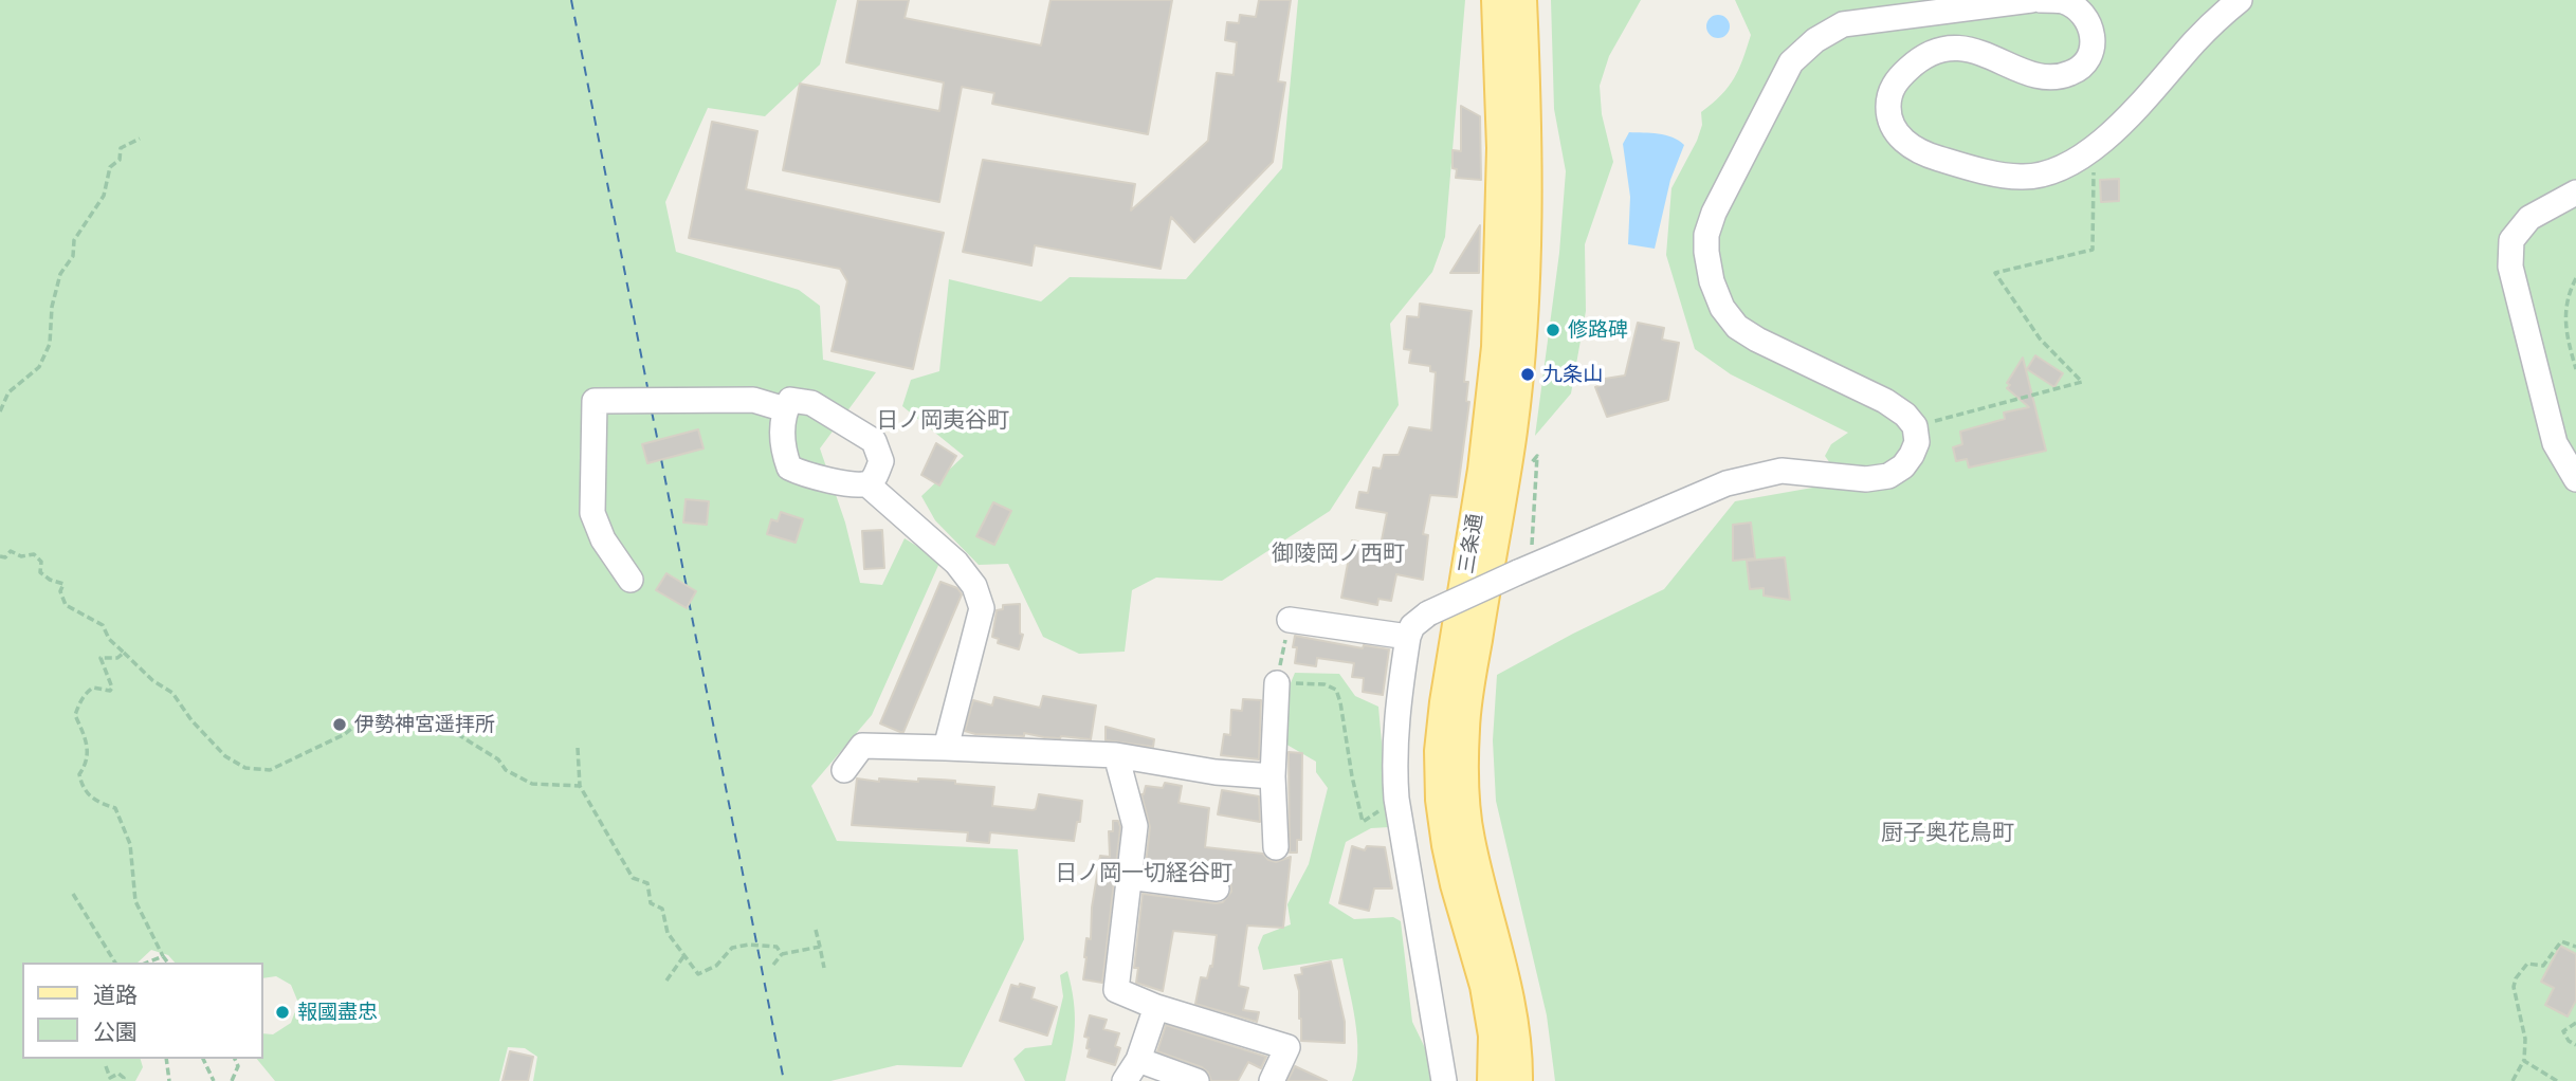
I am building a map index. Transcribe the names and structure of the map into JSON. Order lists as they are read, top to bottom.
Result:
{
  "streets": {
    "main road": ["三条通"]
  },
  "districts": [
    "日ノ岡夷谷町",
    "御陵岡ノ西町",
    "厨子奥花鳥町",
    "日ノ岡一切経谷町"
  ],
  "places": [
    "修路碑",
    "九条山",
    "伊勢神宮遥拝所",
    "報國盡忠"
  ],
  "legend": ["道路", "公園"]
}
